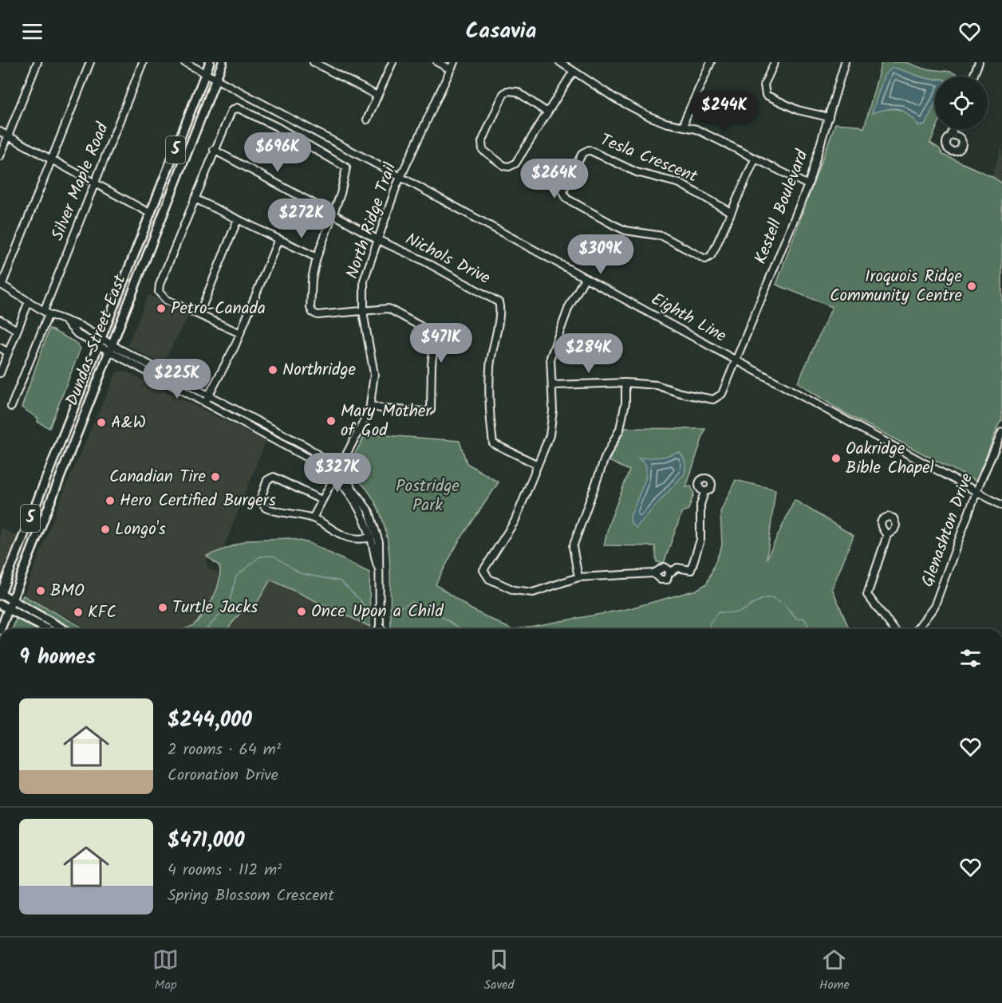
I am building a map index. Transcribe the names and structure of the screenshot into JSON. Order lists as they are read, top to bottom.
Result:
{
  "streets": {
    "main road": ["5", "Dundas Street East"],
    "street": [
      "Tesla Crescent",
      "Silver Maple Road",
      "Kestell Boulevard",
      "North Ridge Trail",
      "Nichols Drive",
      "Eighth Line",
      "Glenashton Drive"
    ]
  },
  "crossings": [
    ["Kestell Boulevard", "Eighth Line"],
    ["North Ridge Trail", "Nichols Drive"],
    ["North Ridge Trail", "Eighth Line"],
    ["Eighth Line", "Dundas Street East"],
    ["Eighth Line", "Glenashton Drive"]
  ],
  "parks": ["Postridge Park"],
  "places": [
    "Iroquois Ridge Community Centre",
    "Petro-Canada",
    "Northridge",
    "Mary Mother of God",
    "A&W",
    "Oakridge Bible Chapel",
    "Canadian Tire",
    "Hero Certified Burgers",
    "Longo's",
    "BMO",
    "Turtle Jacks",
    "Once Upon a Child",
    "KFC"
  ],
  "page": {
    "header": "Casavia",
    "price": [
      "$244K",
      "$696K",
      "$264K",
      "$272K",
      "$309K",
      "$471K",
      "$284K",
      "$225K",
      "$327K"
    ],
    "heading": "9 homes",
    "list": [
      {
        "name": "$244,000",
        "note": "2 rooms · 64 m² · Coronation Drive"
      },
      {
        "name": "$471,000",
        "note": "4 rooms · 112 m² · Spring Blossom Crescent"
      }
    ],
    "tabs": ["Map", "Saved", "Home"]
  }
}
